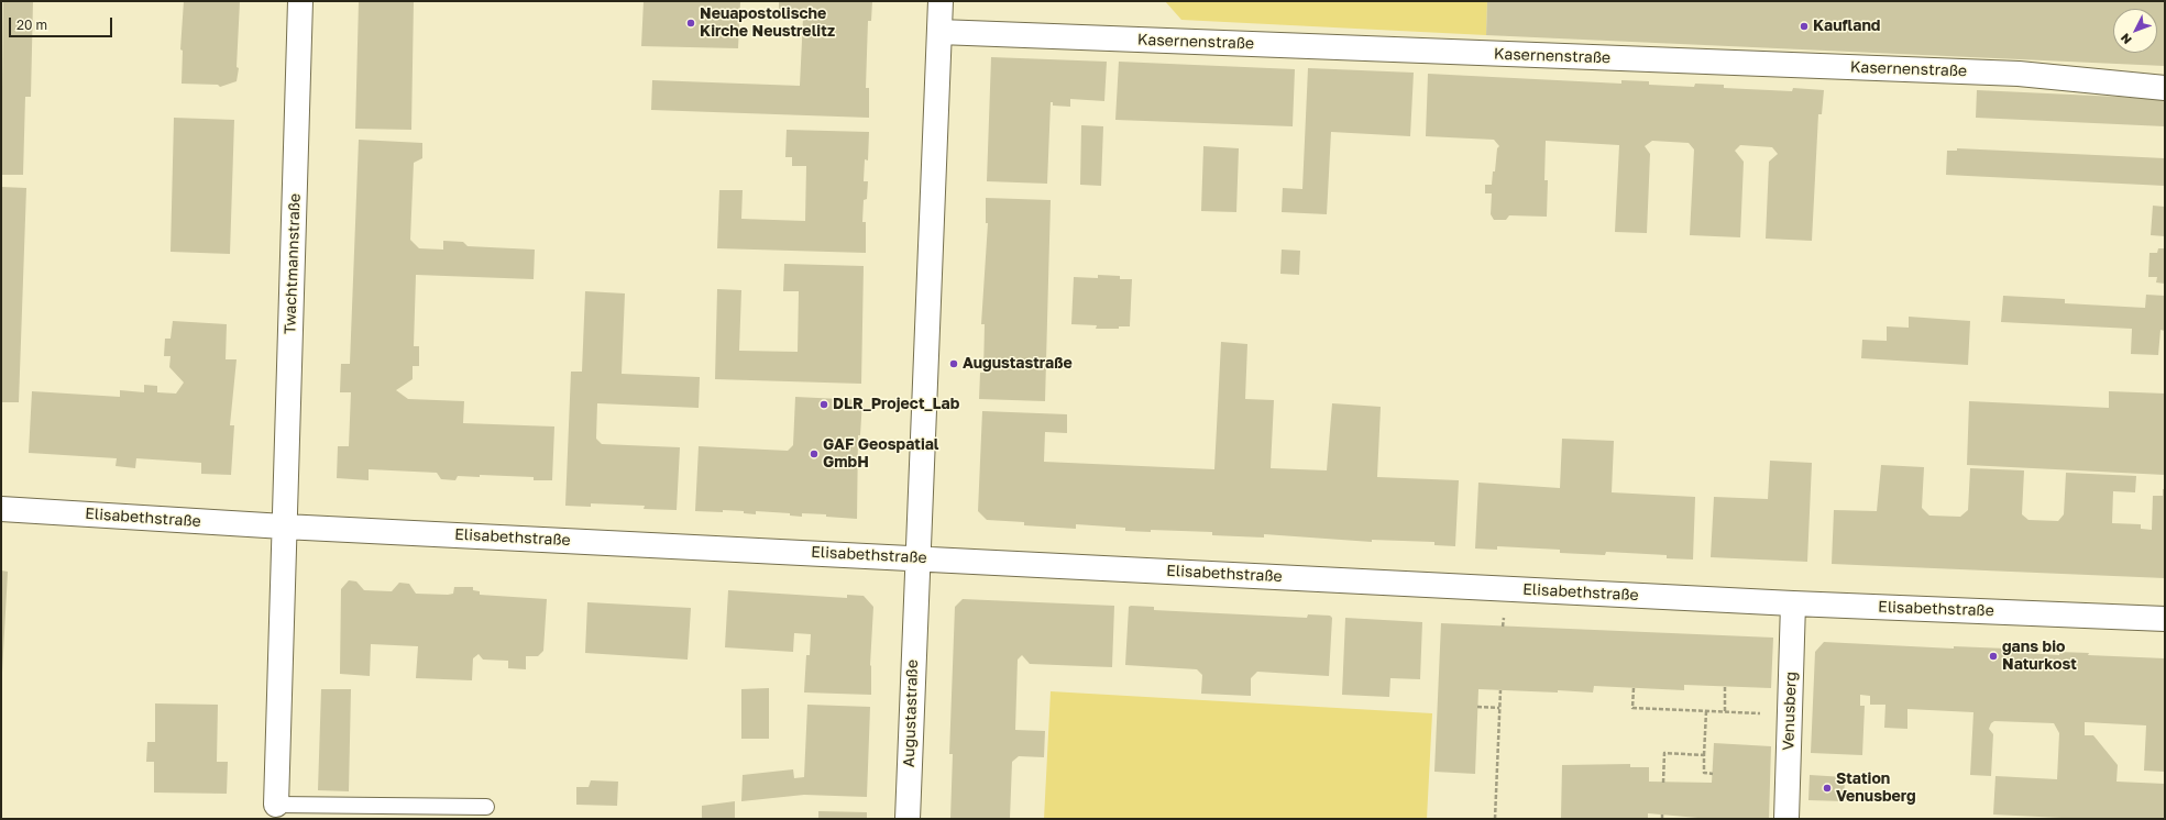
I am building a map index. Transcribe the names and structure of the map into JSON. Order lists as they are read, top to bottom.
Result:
{
  "streets": {
    "street": [
      "Kasernenstraße",
      "Twachtmannstraße",
      "Elisabethstraße",
      "Venusberg",
      "Augustastraße"
    ]
  },
  "crossings": [
    ["Kasernenstraße", "Augustastraße"],
    ["Twachtmannstraße", "Elisabethstraße"],
    ["Elisabethstraße", "Venusberg"],
    ["Elisabethstraße", "Augustastraße"]
  ],
  "places": [
    "Neuapostolische Kirche Neustrelitz",
    "Kaufland",
    "Augustastraße",
    "DLR_Project_Lab",
    "GAF Geospatial GmbH",
    "gans bio Naturkost",
    "Station Venusberg"
  ],
  "scale_bar": "20 m",
  "north": "bottom left"
}
